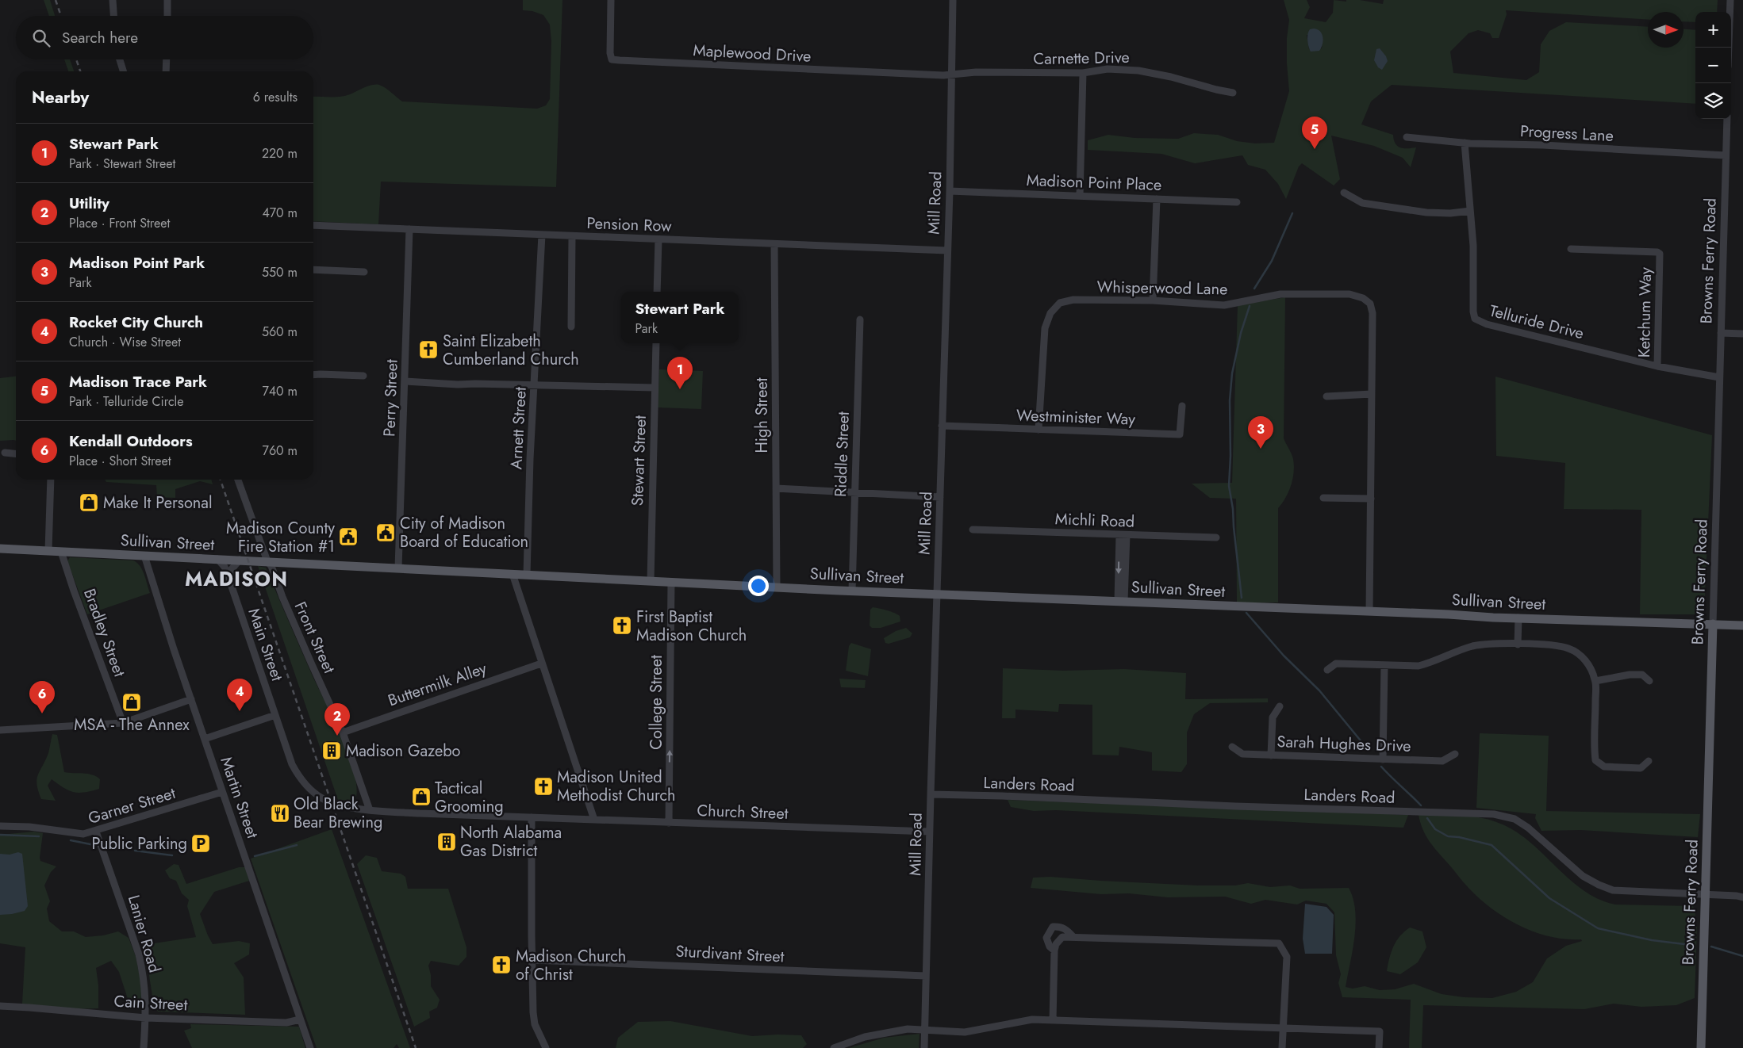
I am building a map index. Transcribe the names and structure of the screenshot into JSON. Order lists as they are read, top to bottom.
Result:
{
  "streets": {
    "main road": ["Browns Ferry Road", "Sullivan Street"],
    "street": [
      "Maplewood Drive",
      "Carnette Drive",
      "Progress Lane",
      "Madison Point Place",
      "Mill Road",
      "Pension Row",
      "Whisperwood Lane",
      "Ketchum Way",
      "Telluride Drive",
      "Perry Street",
      "High Street",
      "Westminister Way",
      "Arnett Street",
      "Riddle Street",
      "Stewart Street",
      "Michli Road",
      "Bradley Street",
      "Front Street",
      "Main Street",
      "Buttermilk Alley",
      "College Street",
      "Sarah Hughes Drive",
      "Landers Road",
      "Martin Street",
      "Garner Street",
      "Church Street",
      "Lanier Road",
      "Sturdivant Street",
      "Cain Street"
    ]
  },
  "crossings": [
    ["Maplewood Drive", "Carnette Drive"],
    ["Maplewood Drive", "Mill Road"],
    ["Carnette Drive", "Mill Road"],
    ["Progress Lane", "Browns Ferry Road"],
    ["Progress Lane", "Telluride Drive"],
    ["Madison Point Place", "Mill Road"],
    ["Mill Road", "Pension Row"],
    ["Mill Road", "Westminister Way"],
    ["Mill Road", "Sullivan Street"],
    ["Mill Road", "Landers Road"],
    ["Mill Road", "Church Street"],
    ["Mill Road", "Sturdivant Street"],
    ["Pension Row", "Perry Street"],
    ["Pension Row", "High Street"],
    ["Pension Row", "Arnett Street"],
    ["Browns Ferry Road", "Telluride Drive"],
    ["Browns Ferry Road", "Sullivan Street"],
    ["Browns Ferry Road", "Landers Road"],
    ["Whisperwood Lane", "Westminister Way"],
    ["Whisperwood Lane", "Sullivan Street"],
    ["Ketchum Way", "Telluride Drive"],
    ["Perry Street", "Sullivan Street"],
    ["High Street", "Sullivan Street"],
    ["Arnett Street", "Sullivan Street"],
    ["Riddle Street", "Sullivan Street"],
    ["Stewart Street", "Sullivan Street"],
    ["Sullivan Street", "Bradley Street"],
    ["Sullivan Street", "Front Street"],
    ["Sullivan Street", "Main Street"],
    ["Sullivan Street", "College Street"],
    ["Sullivan Street", "Martin Street"],
    ["Front Street", "Main Street"],
    ["Front Street", "Buttermilk Alley"],
    ["Front Street", "Church Street"],
    ["Main Street", "Church Street"],
    ["College Street", "Church Street"],
    ["Martin Street", "Garner Street"],
    ["Martin Street", "Cain Street"],
    ["Garner Street", "Lanier Road"],
    ["Lanier Road", "Cain Street"]
  ],
  "one_way": ["College Street"],
  "districts": ["MADISON"],
  "places": {
    "church": [
      "Saint Elizabeth Cumberland Church",
      "First Baptist Madison Church",
      "Madison United Methodist Church",
      "Madison Church of Christ"
    ],
    "shop": ["Make It Personal", "MSA - The Annex", "Tactical Grooming"],
    "public building": ["City of Madison Board of Education", "Madison County Fire Station #1"],
    "building": ["Madison Gazebo", "North Alabama Gas District"],
    "restaurant": ["Old Black Bear Brewing"],
    "parking": ["Public Parking"]
  },
  "north": "right",
  "page": {
    "map_buttons": ["+", "−"],
    "search": "Search here",
    "heading": ["Nearby", "6 results"],
    "pins": [
      "5",
      "1",
      "3",
      "4",
      "6",
      "2"
    ],
    "list": [
      {
        "mark": "1",
        "name": "Stewart Park",
        "note": "Park · Stewart Street",
        "value": "220 m"
      },
      {
        "mark": "2",
        "name": "Utility",
        "note": "Place · Front Street",
        "value": "470 m"
      },
      {
        "mark": "3",
        "name": "Madison Point Park",
        "note": "Park",
        "value": "550 m"
      },
      {
        "mark": "4",
        "name": "Rocket City Church",
        "note": "Church · Wise Street",
        "value": "560 m"
      },
      {
        "mark": "5",
        "name": "Madison Trace Park",
        "note": "Park · Telluride Circle",
        "value": "740 m"
      },
      {
        "mark": "6",
        "name": "Kendall Outdoors",
        "note": "Place · Short Street",
        "value": "760 m"
      }
    ],
    "popup": ["Stewart Park", "Park"]
  }
}
